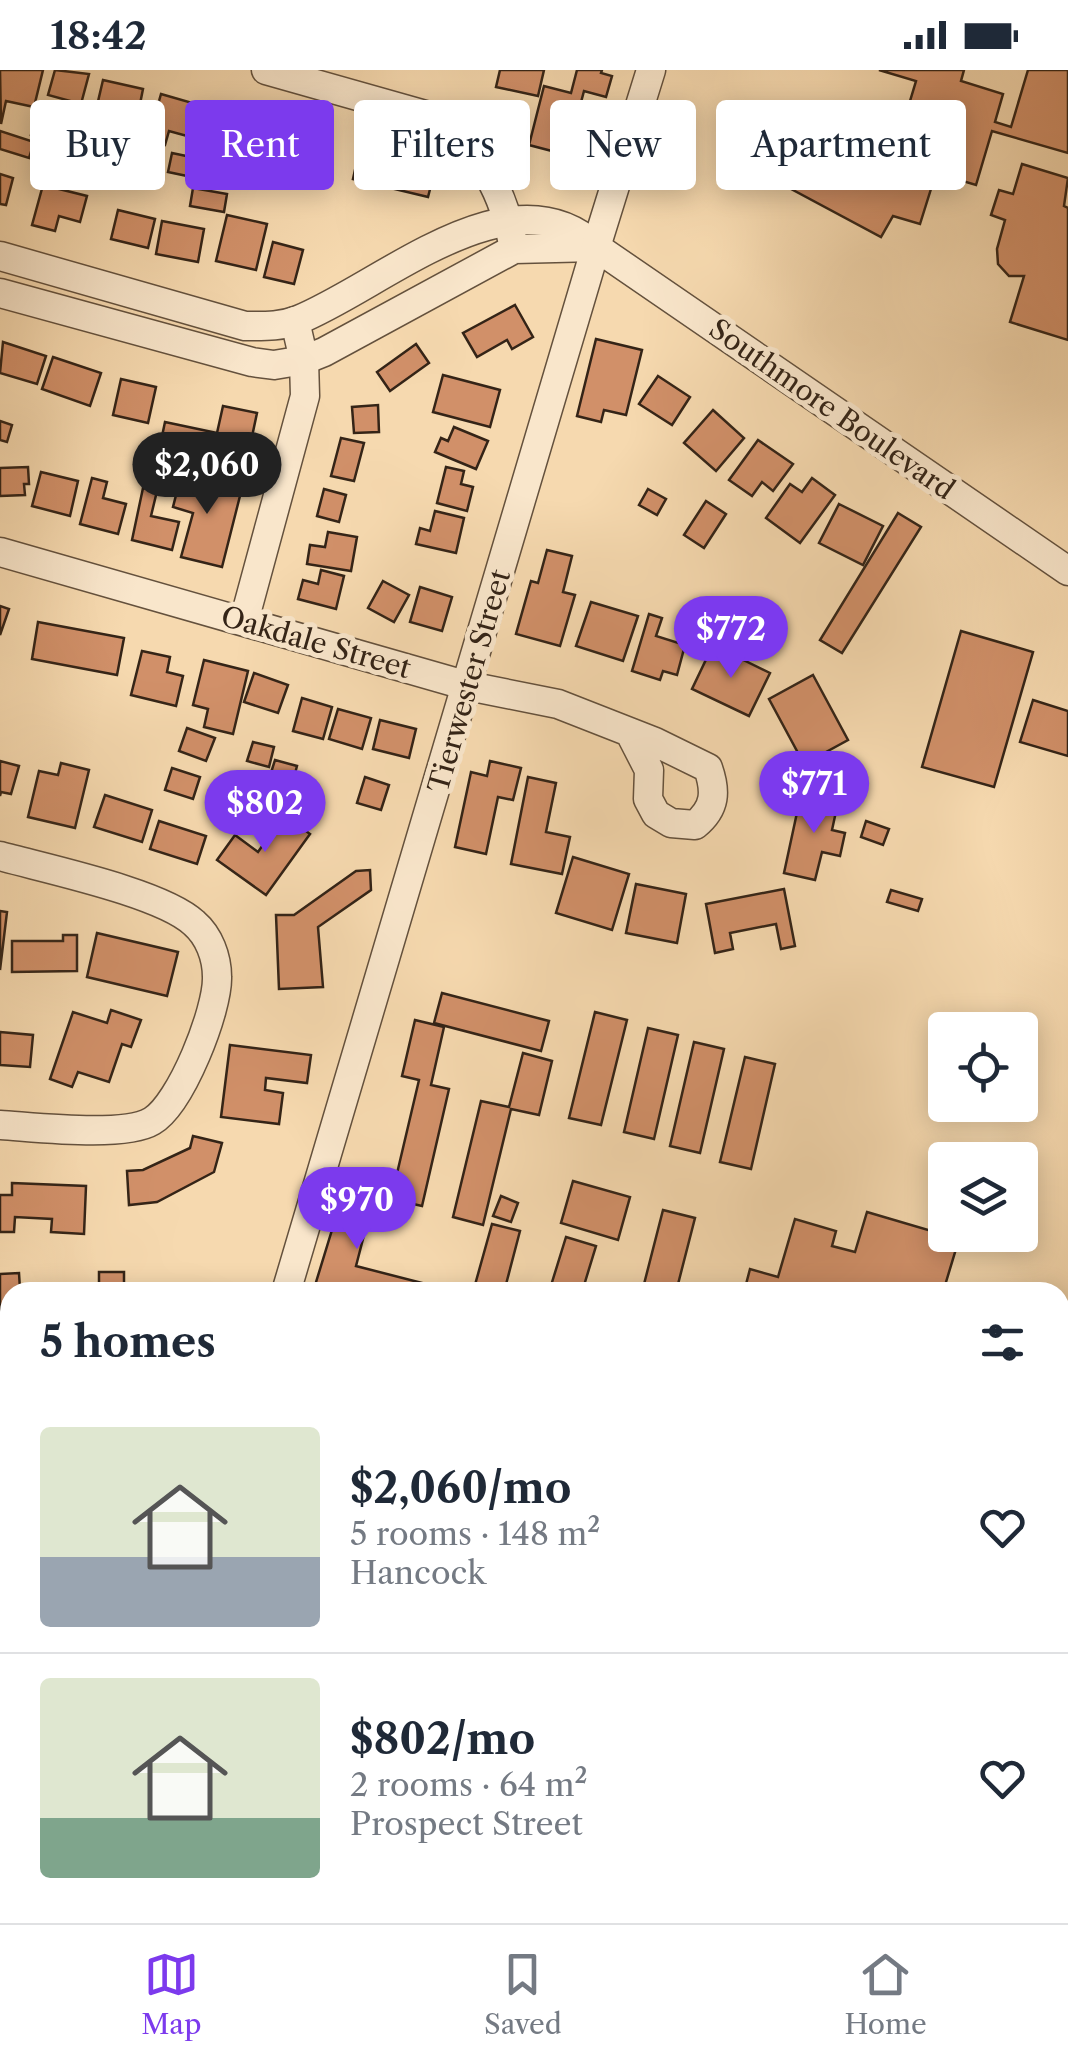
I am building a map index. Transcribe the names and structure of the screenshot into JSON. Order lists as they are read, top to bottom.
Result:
{
  "streets": {
    "street": ["Southmore Boulevard", "Oakdale Street", "Tierwester Street"]
  },
  "crossings": [
    ["Southmore Boulevard", "Tierwester Street"],
    ["Oakdale Street", "Tierwester Street"]
  ],
  "page": {
    "status": "18:42",
    "chip": [
      "Buy",
      "Rent",
      "Filters",
      "New",
      "Apartment"
    ],
    "price": [
      "$2,060",
      "$772",
      "$771",
      "$802",
      "$970"
    ],
    "heading": "5 homes",
    "list": [
      {
        "name": "$2,060/mo",
        "note": "5 rooms · 148 m² · Hancock"
      },
      {
        "name": "$802/mo",
        "note": "2 rooms · 64 m² · Prospect Street"
      }
    ],
    "tabs": ["Map", "Saved", "Home"]
  }
}
